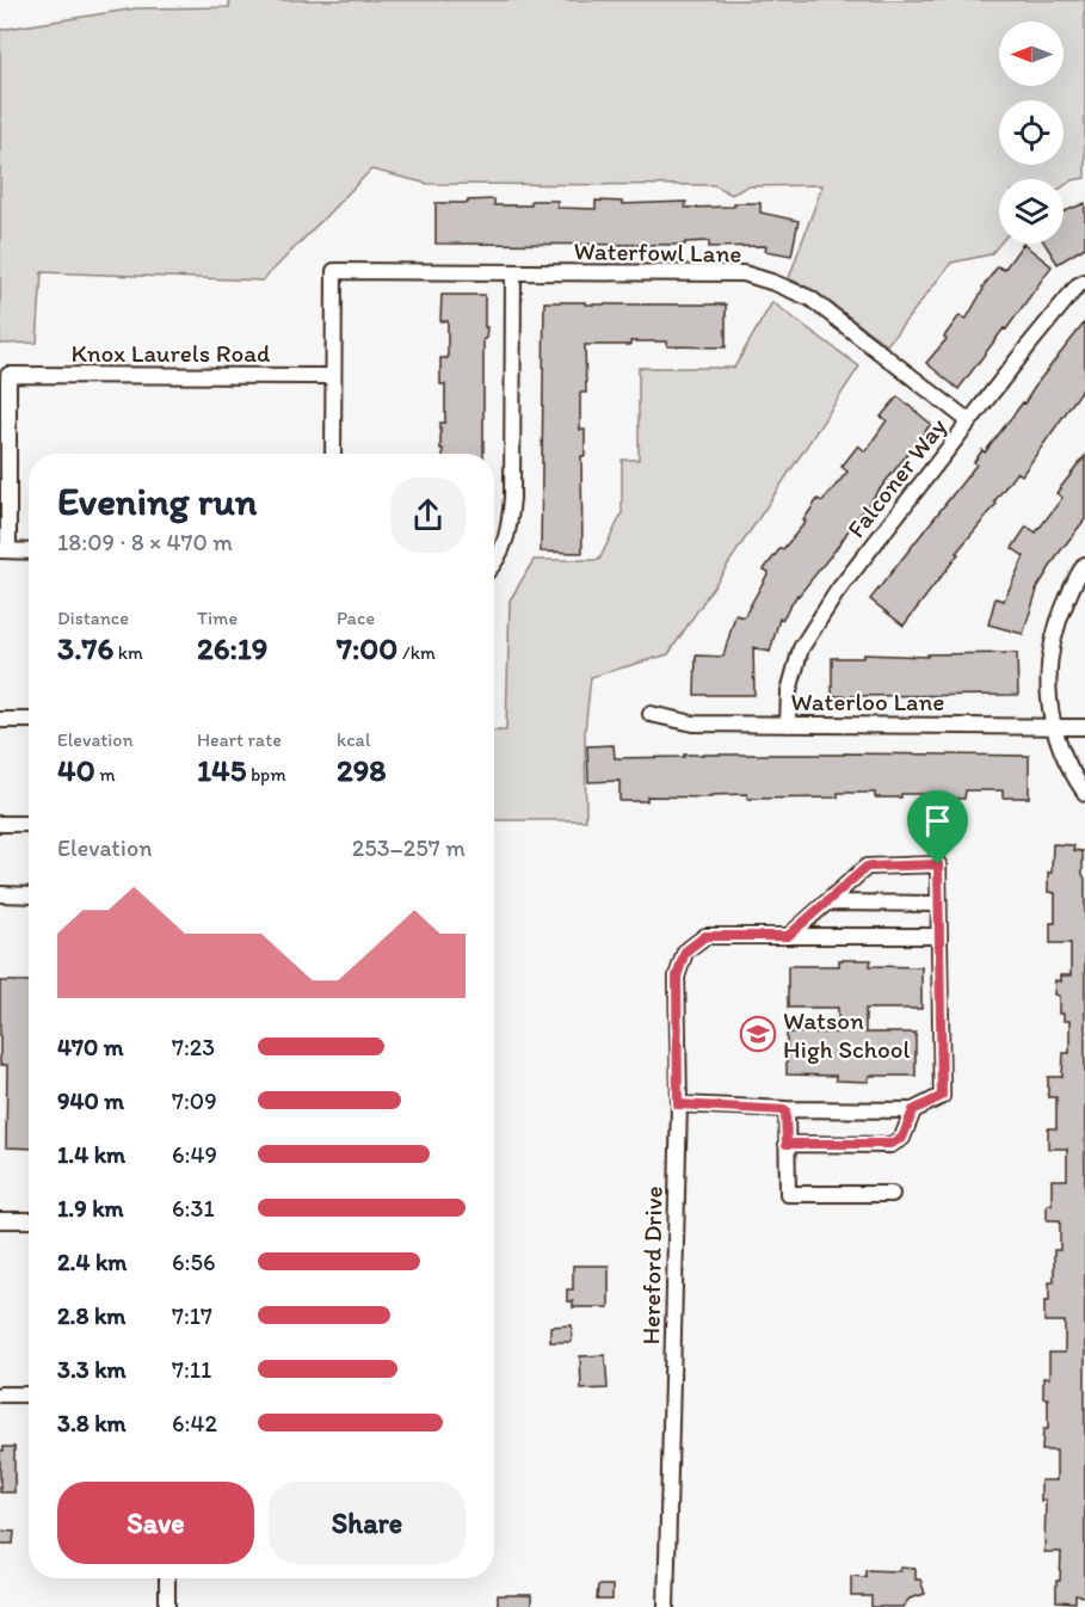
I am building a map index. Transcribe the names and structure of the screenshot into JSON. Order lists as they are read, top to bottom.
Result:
{
  "streets": {
    "street": [
      "Waterfowl Lane",
      "Knox Laurels Road",
      "Falconer Way",
      "Waterloo Lane",
      "Hereford Drive"
    ]
  },
  "crossings": [
    ["Waterfowl Lane", "Knox Laurels Road"],
    ["Waterfowl Lane", "Falconer Way"],
    ["Falconer Way", "Waterloo Lane"]
  ],
  "places": {
    "school or university": ["Watson High School"]
  },
  "north": "left",
  "page": {
    "heading": ["Evening run", "18:09 · 8 × 470 m"],
    "stats": [
      ["Distance", "3.76 km"],
      ["Time", "26:19"],
      ["Pace", "7:00 /km"],
      ["Elevation", "40 m"],
      ["Heart rate", "145 bpm"],
      ["kcal", "298"]
    ],
    "chart": ["Elevation", "253–257 m"],
    "list": [
      {
        "name": "470 m",
        "note": "7:23"
      },
      {
        "name": "940 m",
        "note": "7:09"
      },
      {
        "name": "1.4 km",
        "note": "6:49"
      },
      {
        "name": "1.9 km",
        "note": "6:31"
      },
      {
        "name": "2.4 km",
        "note": "6:56"
      },
      {
        "name": "2.8 km",
        "note": "7:17"
      },
      {
        "name": "3.3 km",
        "note": "7:11"
      },
      {
        "name": "3.8 km",
        "note": "6:42"
      }
    ],
    "buttons": ["Save", "Share"]
  }
}
